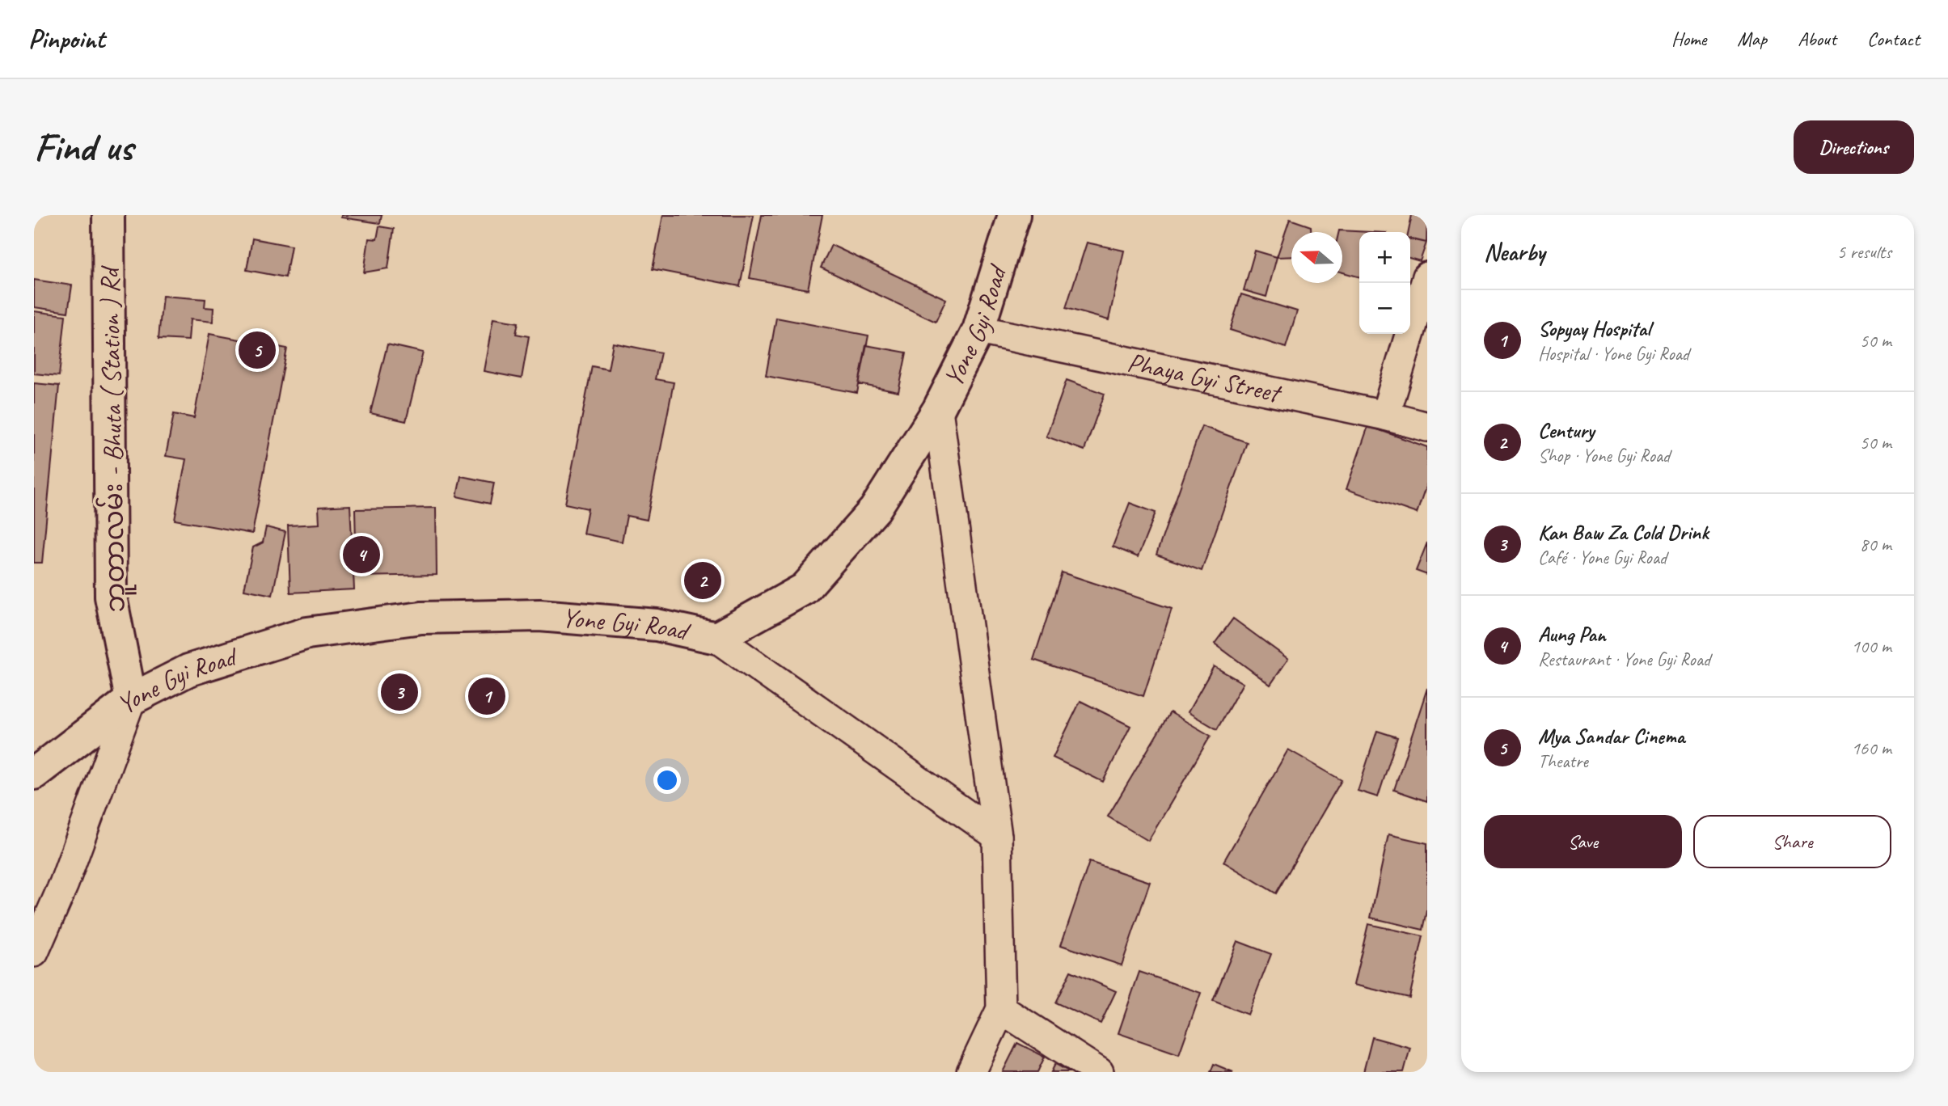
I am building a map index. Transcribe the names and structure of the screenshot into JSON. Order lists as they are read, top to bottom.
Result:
{
  "streets": {
    "street": ["Yone Gyi Road", "Phaya Gyi Street", "ဘူတာလမ်း - Bhuta ( Station ) Rd"]
  },
  "crossings": [
    ["Yone Gyi Road", "Phaya Gyi Street"],
    ["Yone Gyi Road", "ဘူတာလမ်း - Bhuta ( Station ) Rd"]
  ],
  "north": "left",
  "page": {
    "header": "Pinpoint",
    "nav": [
      "Home",
      "Map",
      "About",
      "Contact"
    ],
    "buttons": [
      "Directions",
      ["Save", "Share"]
    ],
    "title": "Find us",
    "heading": ["Nearby", "5 results"],
    "map_buttons": ["+", "−"],
    "list": [
      {
        "mark": "1",
        "name": "Sopyay Hospital",
        "note": "Hospital · Yone Gyi Road",
        "value": "50 m"
      },
      {
        "mark": "2",
        "name": "Century",
        "note": "Shop · Yone Gyi Road",
        "value": "50 m"
      },
      {
        "mark": "3",
        "name": "Kan Baw Za Cold Drink",
        "note": "Café · Yone Gyi Road",
        "value": "80 m"
      },
      {
        "mark": "4",
        "name": "Aung Pan",
        "note": "Restaurant · Yone Gyi Road",
        "value": "100 m"
      },
      {
        "mark": "5",
        "name": "Mya Sandar Cinema",
        "note": "Theatre",
        "value": "160 m"
      }
    ],
    "pins": [
      "5",
      "4",
      "2",
      "3",
      "1"
    ]
  }
}
